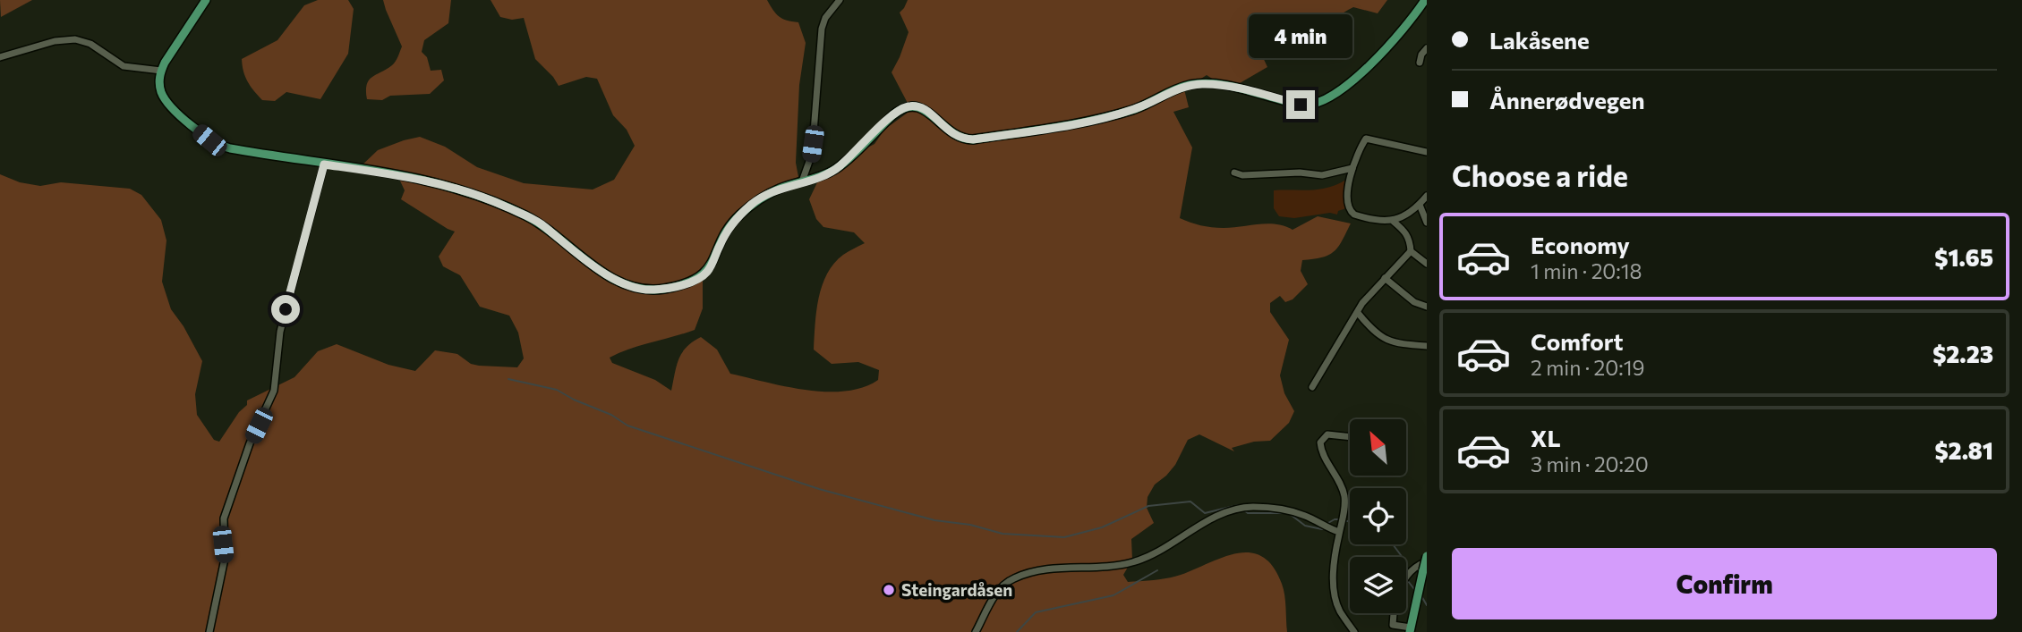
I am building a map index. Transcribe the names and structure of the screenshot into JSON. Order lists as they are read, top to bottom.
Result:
{
  "places": ["Steingardåsen"],
  "north": "top left",
  "page": {
    "banner": ["Lakåsene", "Ånnerødvegen"],
    "bubble": "4 min",
    "heading": "Choose a ride",
    "list": [
      {
        "name": "Economy",
        "note": "1 min · 20:18",
        "value": "$1.65"
      },
      {
        "name": "Comfort",
        "note": "2 min · 20:19",
        "value": "$2.23"
      },
      {
        "name": "XL",
        "note": "3 min · 20:20",
        "value": "$2.81"
      }
    ],
    "buttons": "Confirm"
  }
}
